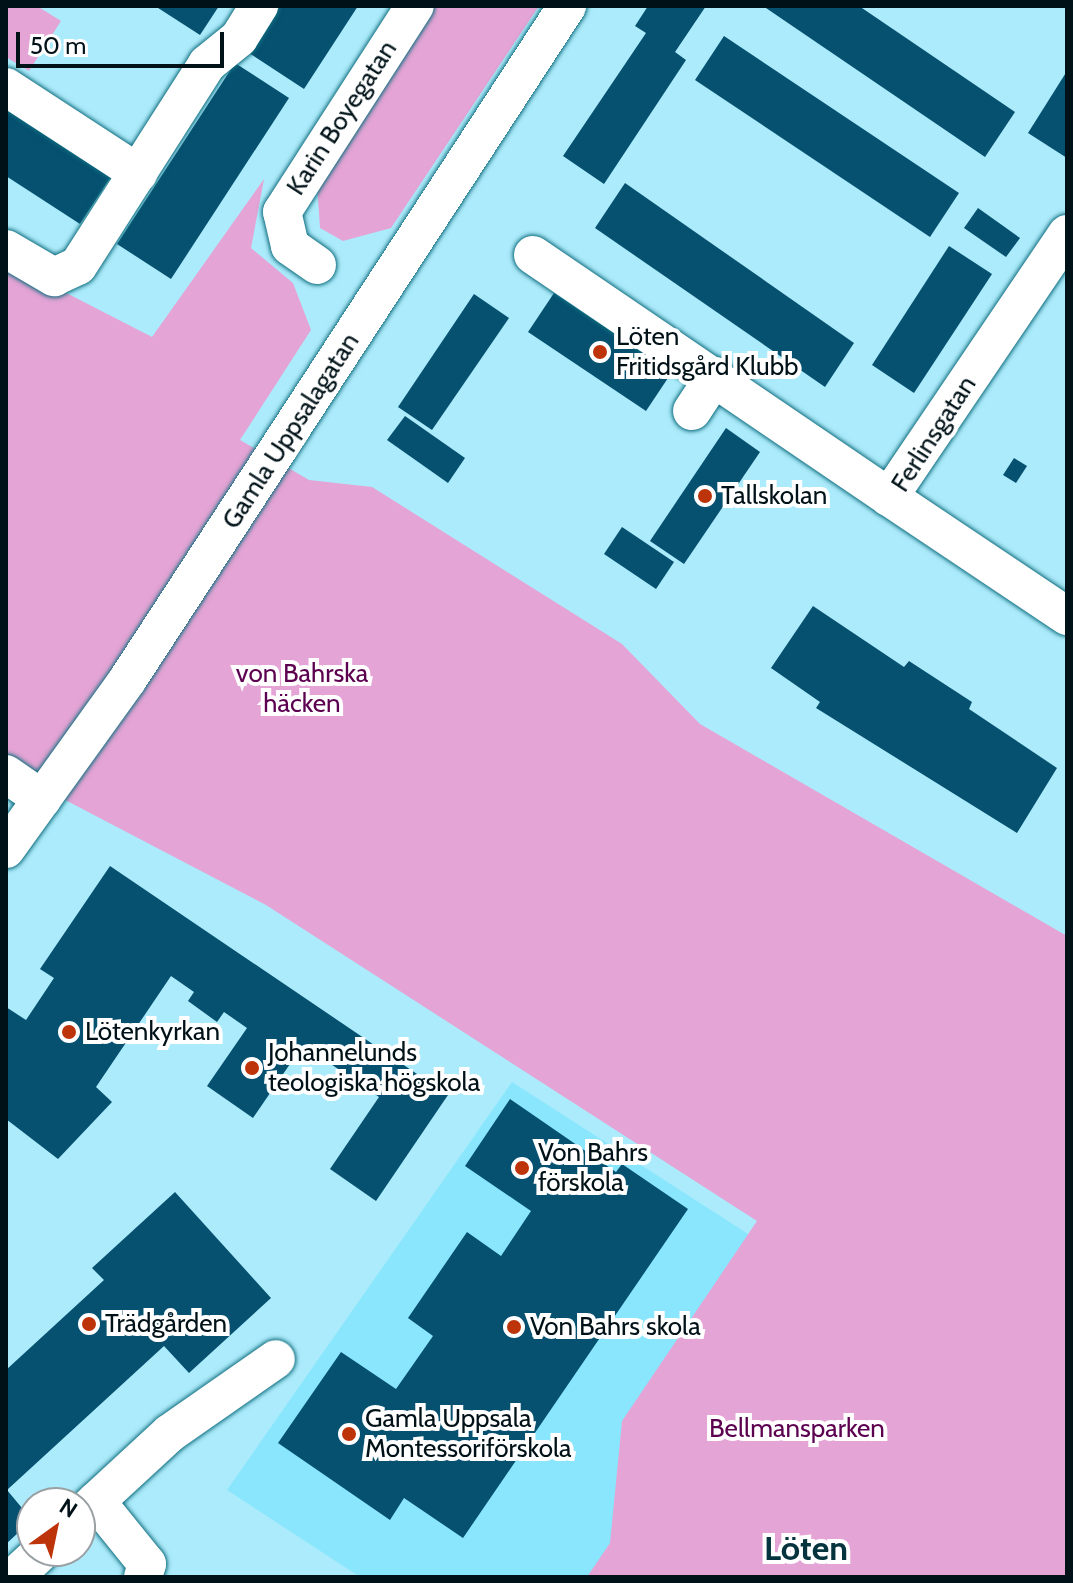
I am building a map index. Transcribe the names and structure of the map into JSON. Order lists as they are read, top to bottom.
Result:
{
  "streets": {
    "street": ["Karin Boyegatan", "Gamla Uppsalagatan", "Ferlinsgatan"]
  },
  "districts": ["Löten"],
  "parks": ["von Bahrska häcken", "Bellmansparken"],
  "places": [
    "Löten Fritidsgård Klubb",
    "Tallskolan",
    "Lötenkyrkan",
    "Johannelunds teologiska högskola",
    "Von Bahrs förskola",
    "Trädgården",
    "Von Bahrs skola",
    "Gamla Uppsala Montessoriförskola"
  ],
  "scale_bar": "50 m",
  "north": "top right"
}
